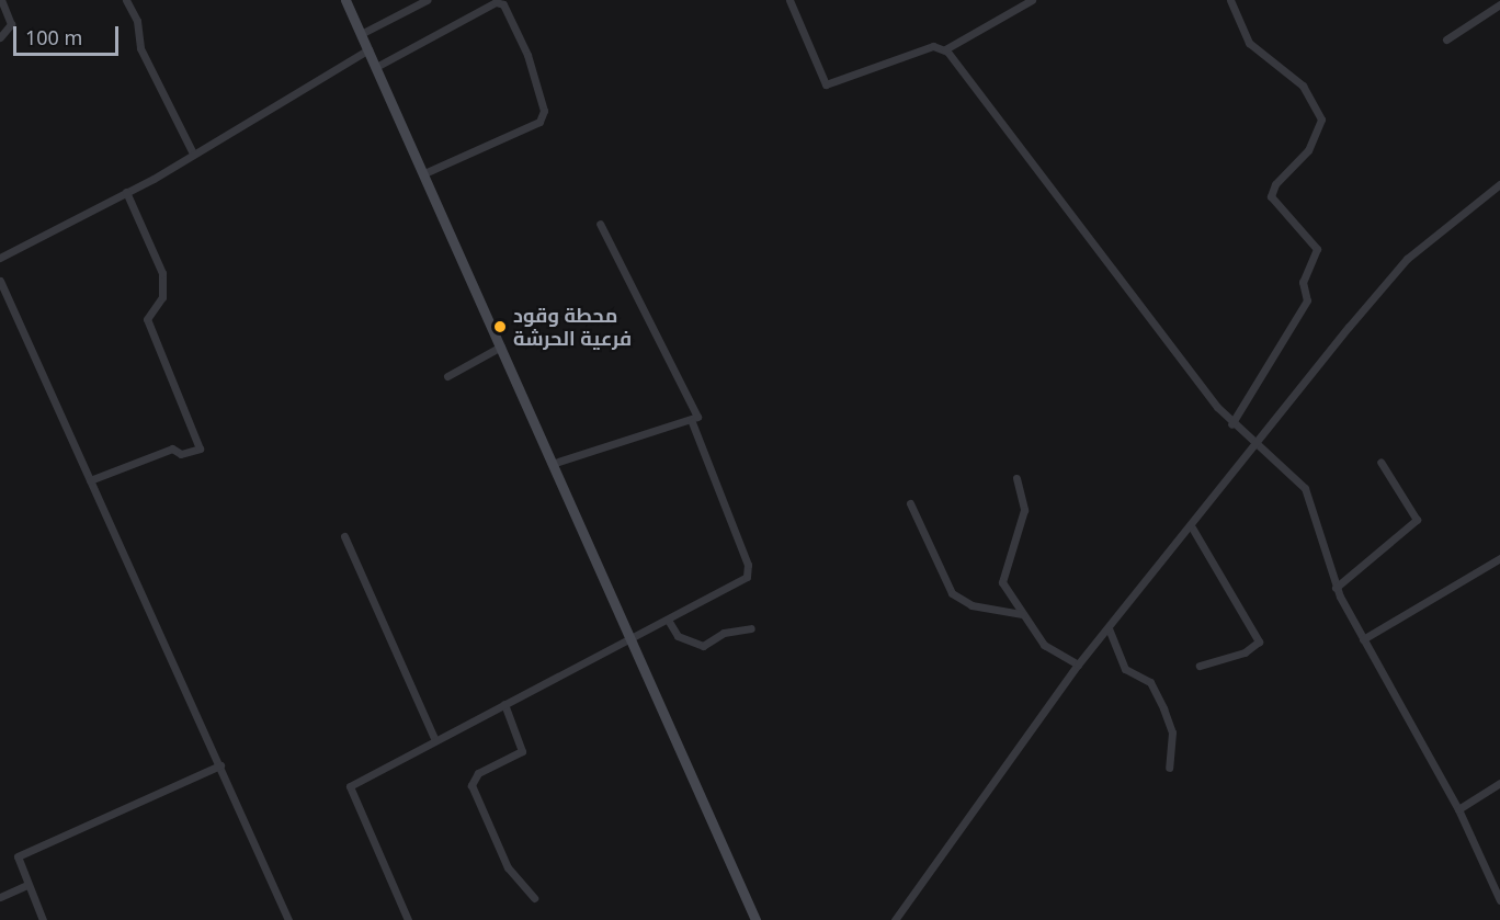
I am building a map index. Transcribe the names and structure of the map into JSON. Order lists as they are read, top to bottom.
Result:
{
  "places": ["محطة وقود فرعية الحرشة"],
  "scale_bar": "100 m"
}
